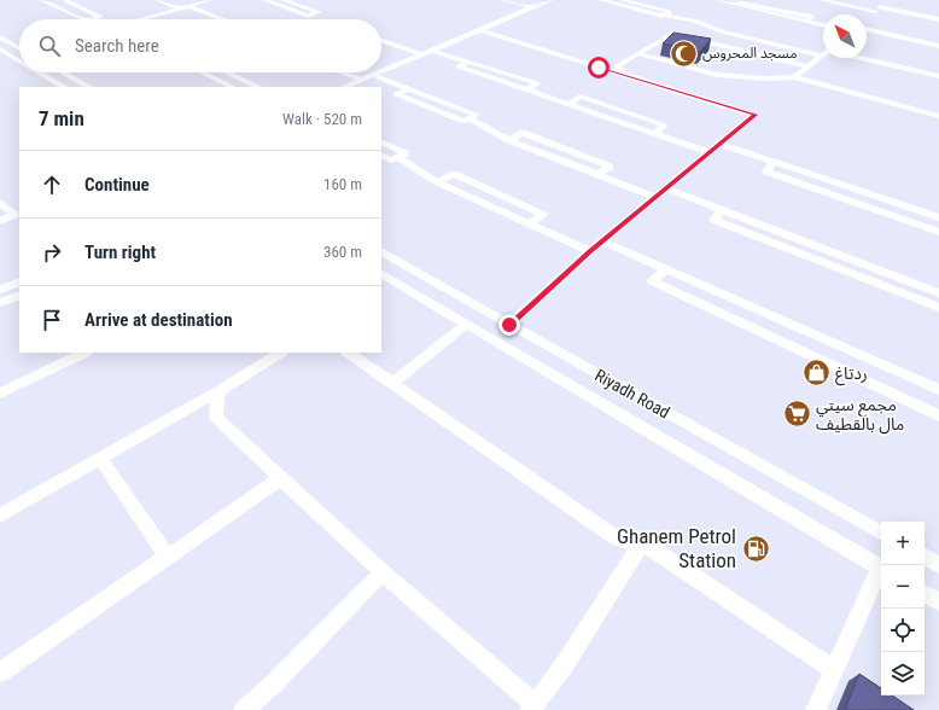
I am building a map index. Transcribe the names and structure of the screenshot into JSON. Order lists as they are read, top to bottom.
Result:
{
  "streets": {
    "street": ["Riyadh Road"]
  },
  "places": {
    "mosque": ["مسجد المحروس"],
    "shop": ["ردتاغ"],
    "supermarket": ["مجمع سيتي مال بالقطيف"],
    "fuel station": ["Ghanem Petrol Station"]
  },
  "north": "top left",
  "page": {
    "search": "Search here",
    "heading": ["7 min", "Walk · 520 m"],
    "list": [
      ["Continue", "160 m"],
      ["Turn right", "360 m"],
      "Arrive at destination"
    ],
    "map_buttons": ["+", "−"]
  }
}
